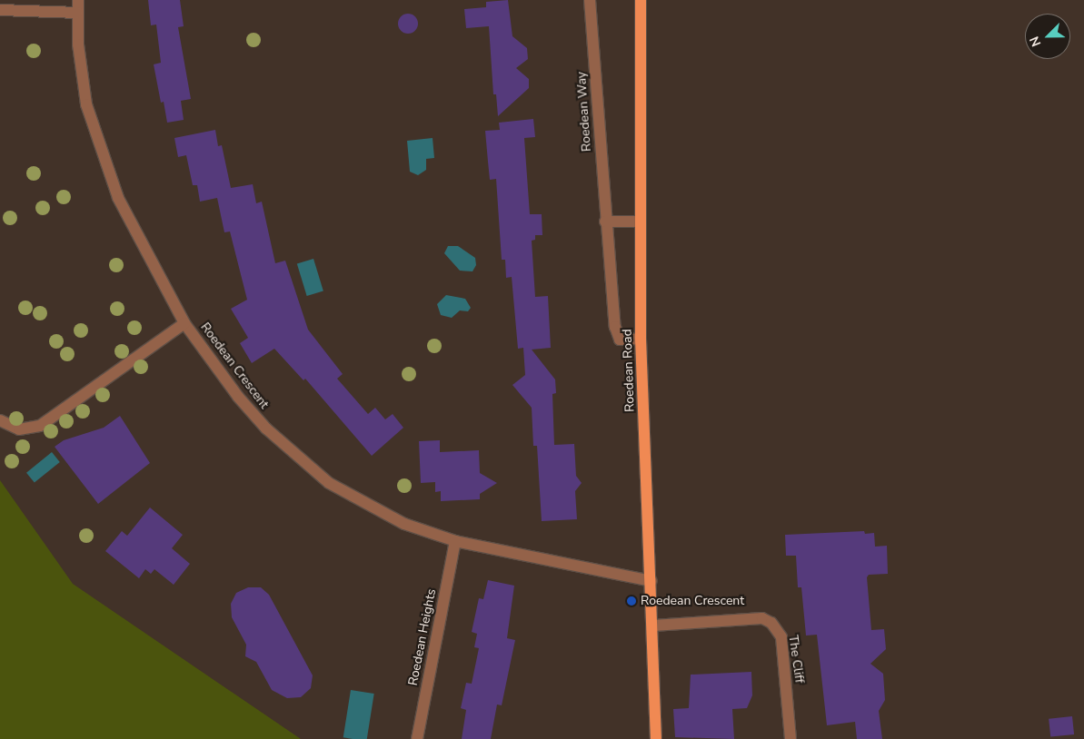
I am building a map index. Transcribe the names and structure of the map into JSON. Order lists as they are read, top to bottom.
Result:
{
  "streets": {
    "main road": ["Roedean Road"],
    "street": [
      "Roedean Way",
      "Roedean Crescent",
      "Roedean Heights",
      "The Cliff"
    ]
  },
  "crossings": [
    ["Roedean Way", "Roedean Road"],
    ["Roedean Crescent", "Roedean Road"],
    ["Roedean Crescent", "Roedean Heights"],
    ["Roedean Road", "The Cliff"]
  ],
  "places": ["Roedean Crescent"],
  "north": "bottom left"
}
